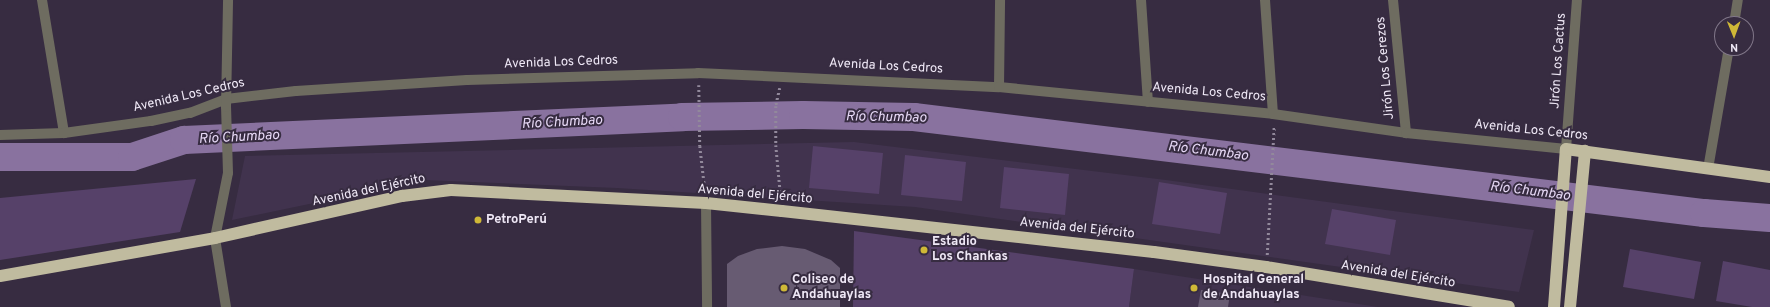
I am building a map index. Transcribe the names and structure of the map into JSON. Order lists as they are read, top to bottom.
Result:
{
  "streets": {
    "highway": ["Avenida Los Cedros", "Avenida del Ejército"],
    "street": ["Jirón Los Cactus", "Jirón Los Cerezos"]
  },
  "crossings": [
    ["Jirón Los Cactus", "Avenida Los Cedros"],
    ["Avenida Los Cedros", "Jirón Los Cerezos"]
  ],
  "water": ["Río Chumbao"],
  "places": [
    "PetroPerú",
    "Estadio Los Chankas",
    "Coliseo de Andahuaylas",
    "Hospital General de Andahuaylas"
  ],
  "north": "bottom"
}
